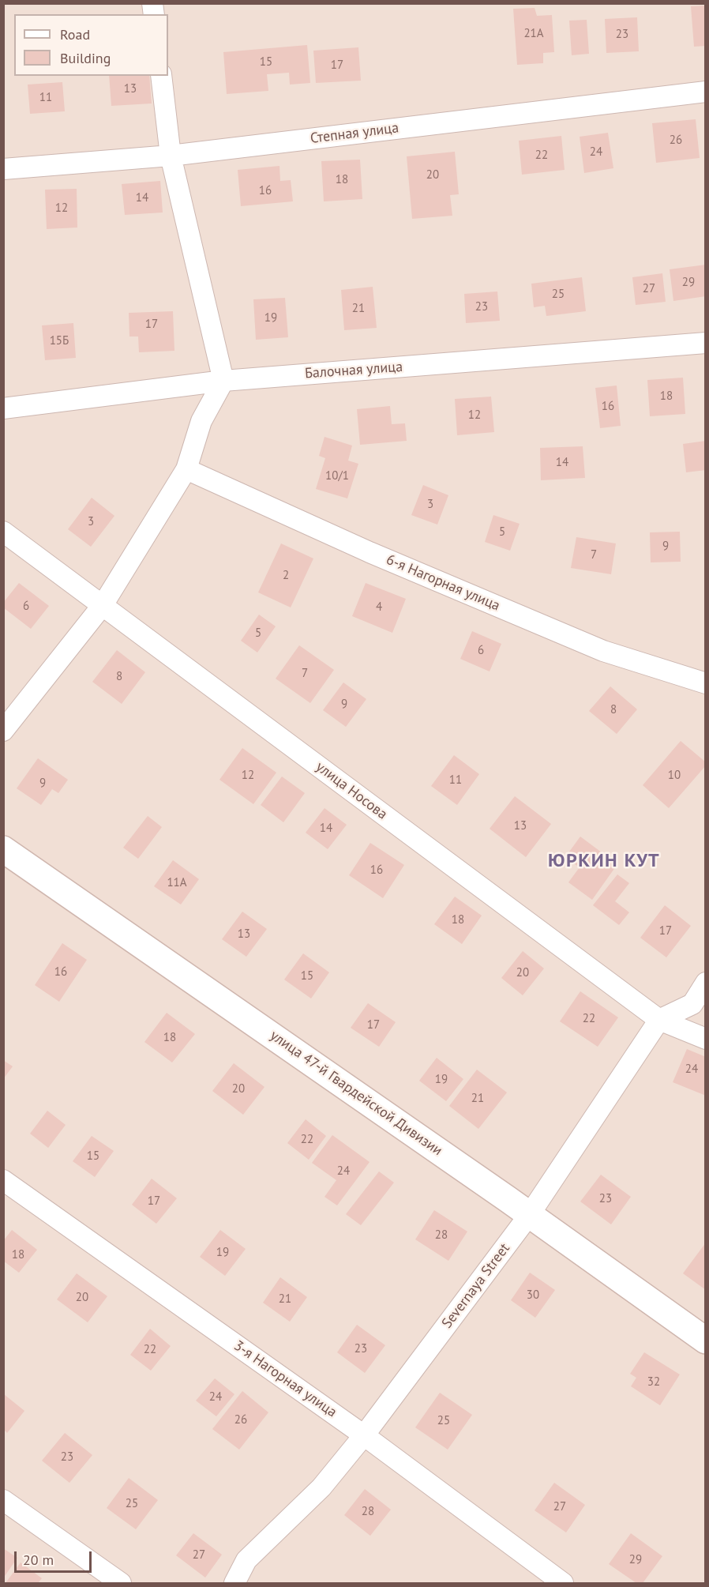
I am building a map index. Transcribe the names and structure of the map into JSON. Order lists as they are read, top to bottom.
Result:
{
  "streets": {
    "main road": ["улица 47-й Гвардейской Дивизии"],
    "street": [
      "Степная улица",
      "Балочная улица",
      "6-я Нагорная улица",
      "улица Носова",
      "Severnaya Street",
      "3-я Нагорная улица"
    ]
  },
  "crossings": [
    ["улица Носова", "Severnaya Street"],
    ["улица 47-й Гвардейской Дивизии", "Severnaya Street"],
    ["Severnaya Street", "3-я Нагорная улица"]
  ],
  "districts": ["ЮРКИН КУТ"],
  "house_numbers": [
    "21А",
    "23",
    "15",
    "17",
    "13",
    "11",
    "26",
    "24",
    "22",
    "20",
    "18",
    "16",
    "14",
    "12",
    "29",
    "27",
    "25",
    "23",
    "21",
    "19",
    "17",
    "15Б",
    "18",
    "16",
    "12",
    "14",
    "10/1",
    "3",
    "3",
    "5",
    "9",
    "7",
    "2",
    "6",
    "4",
    "5",
    "6",
    "7",
    "8",
    "9",
    "8",
    "12",
    "10",
    "11",
    "9",
    "13",
    "14",
    "16",
    "11А",
    "18",
    "17",
    "13",
    "16",
    "20",
    "15",
    "22",
    "17",
    "18",
    "24",
    "19",
    "20",
    "21",
    "22",
    "15",
    "24",
    "23",
    "17",
    "28",
    "19",
    "18",
    "30",
    "20",
    "21",
    "23",
    "22",
    "32",
    "24",
    "26",
    "25",
    "23",
    "25",
    "27",
    "28",
    "27",
    "29"
  ],
  "legend": ["Road", "Building"],
  "scale_bar": "20 m"
}
